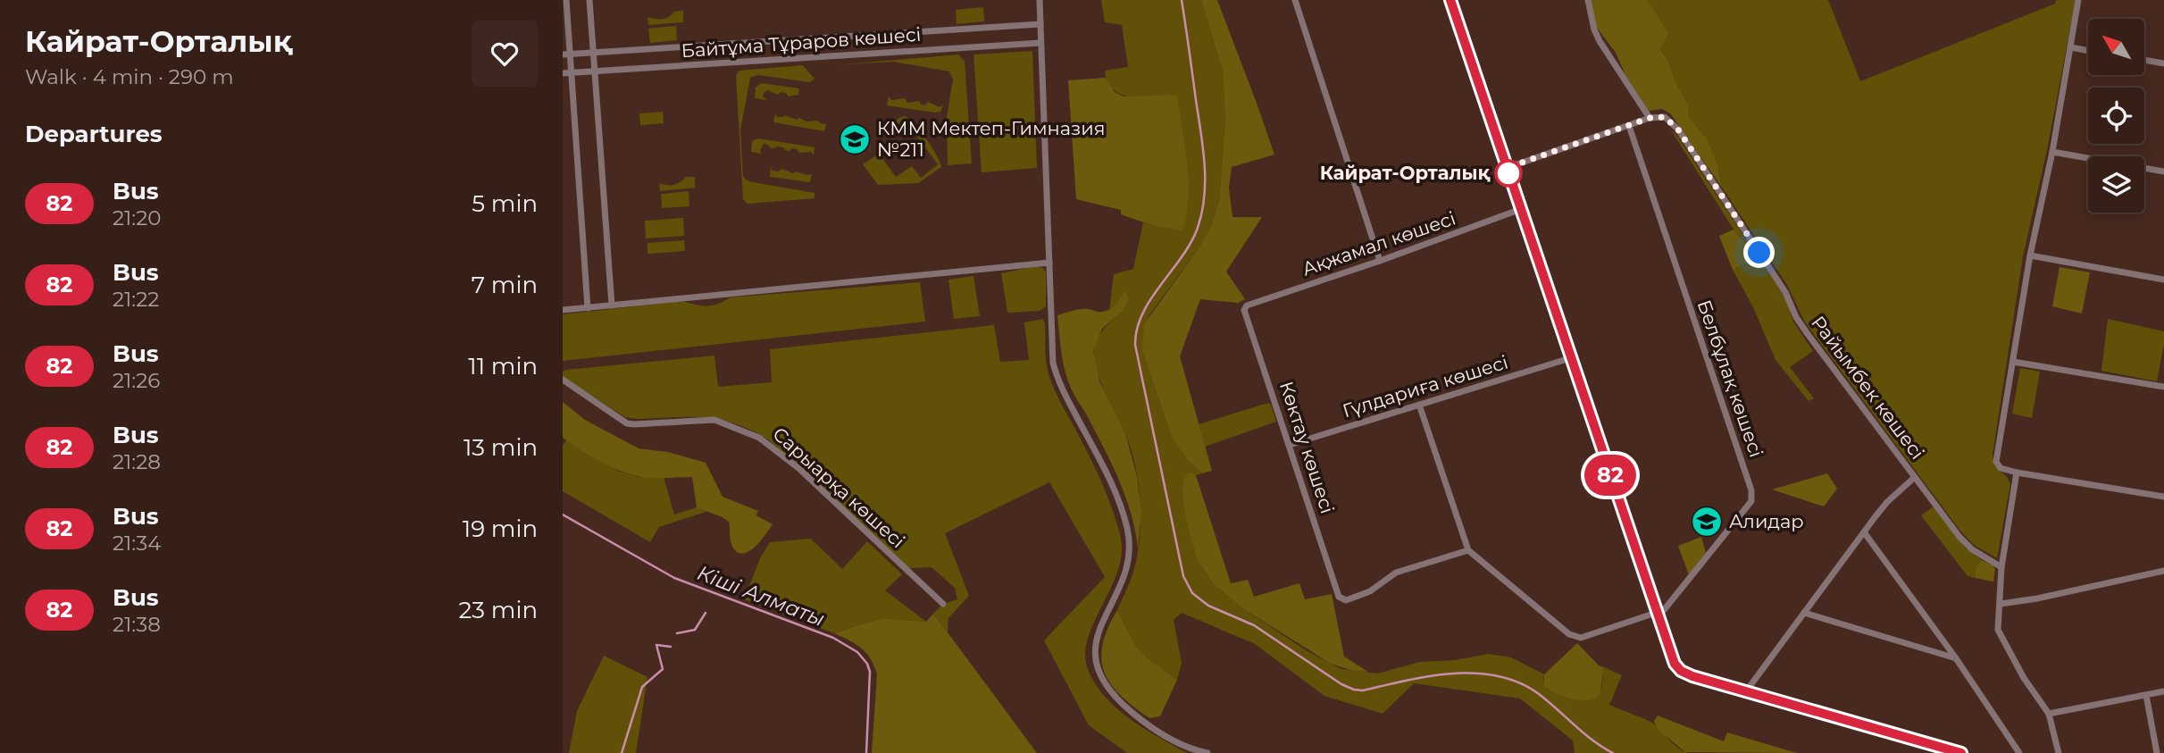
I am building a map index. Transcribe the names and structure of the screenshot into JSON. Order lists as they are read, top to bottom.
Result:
{
  "streets": {
    "street": [
      "Байтұма Тұраров көшесі",
      "Ақжамал көшесі",
      "Белбұлақ көшесі",
      "Гүлдариға көшесі",
      "Райымбек көшесі",
      "Көктау көшесі",
      "Сарыарқа көшесі"
    ]
  },
  "crossings": [
    ["Ақжамал көшесі", "Көктау көшесі"],
    ["Гүлдариға көшесі", "Көктау көшесі"]
  ],
  "water": ["Кіші Алматы"],
  "places": {
    "school or university": ["КММ Мектеп-Гимназия №211", "Алидар"],
    "other": ["Кайрат-Орталық"]
  },
  "lines": ["bus line 82"],
  "north": "top left",
  "page": {
    "heading": [
      ["Кайрат-Орталық", "Walk · 4 min · 290 m"],
      "Departures"
    ],
    "on_map": "82",
    "list": [
      {
        "mark": "82",
        "name": "Bus",
        "note": "21:20",
        "value": "5 min"
      },
      {
        "mark": "82",
        "name": "Bus",
        "note": "21:22",
        "value": "7 min"
      },
      {
        "mark": "82",
        "name": "Bus",
        "note": "21:26",
        "value": "11 min"
      },
      {
        "mark": "82",
        "name": "Bus",
        "note": "21:28",
        "value": "13 min"
      },
      {
        "mark": "82",
        "name": "Bus",
        "note": "21:34",
        "value": "19 min"
      },
      {
        "mark": "82",
        "name": "Bus",
        "note": "21:38",
        "value": "23 min"
      }
    ]
  }
}
